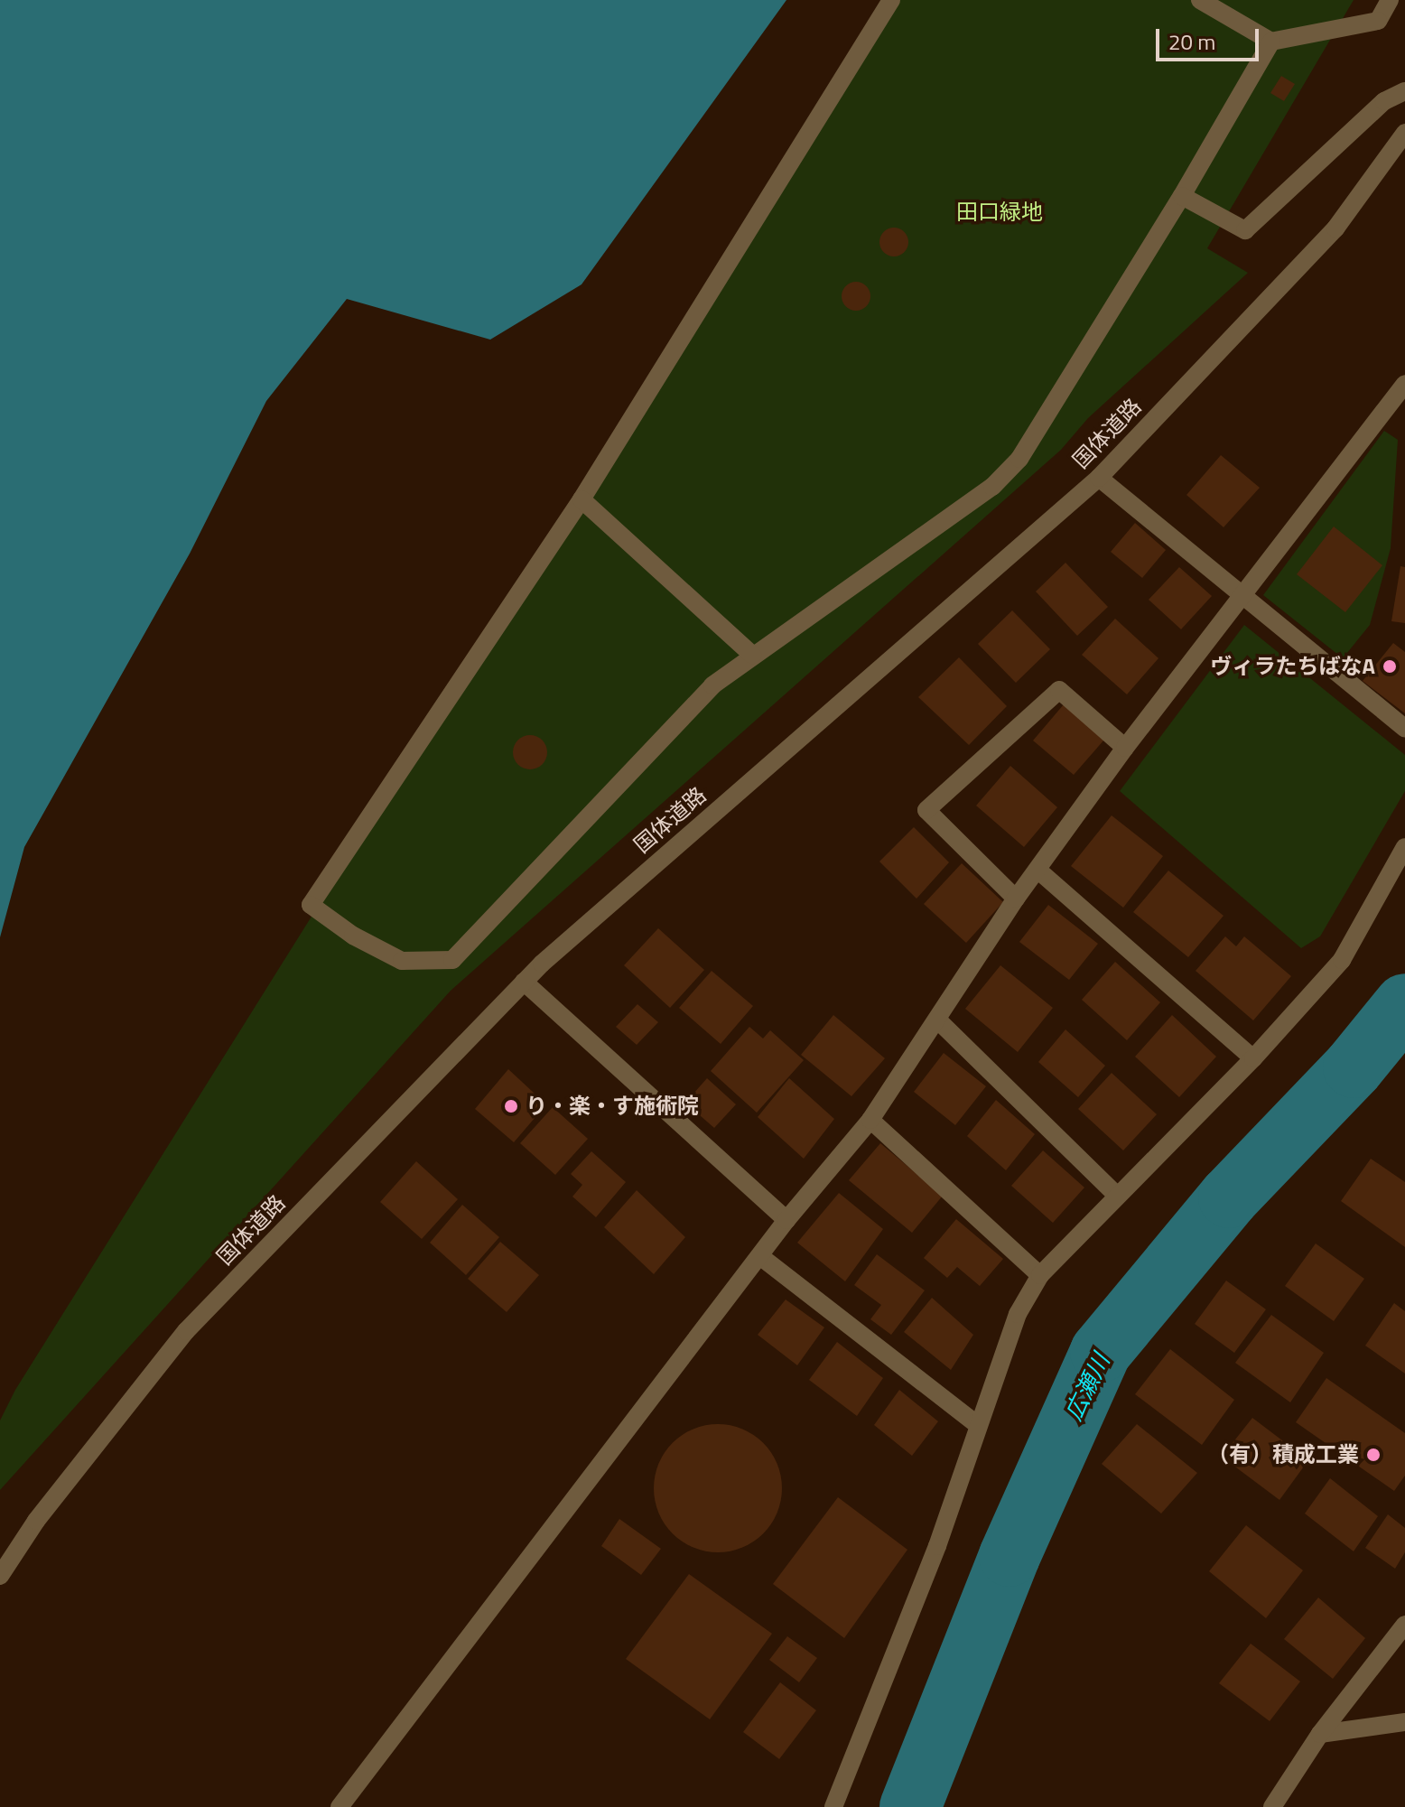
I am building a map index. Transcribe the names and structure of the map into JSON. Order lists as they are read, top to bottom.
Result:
{
  "streets": {
    "street": ["国体道路"]
  },
  "water": ["広瀬川"],
  "parks": ["田口緑地"],
  "places": ["ヴィラたちばなA", "り・楽・す施術院", "（有）積成工業"],
  "scale_bar": "20 m"
}
